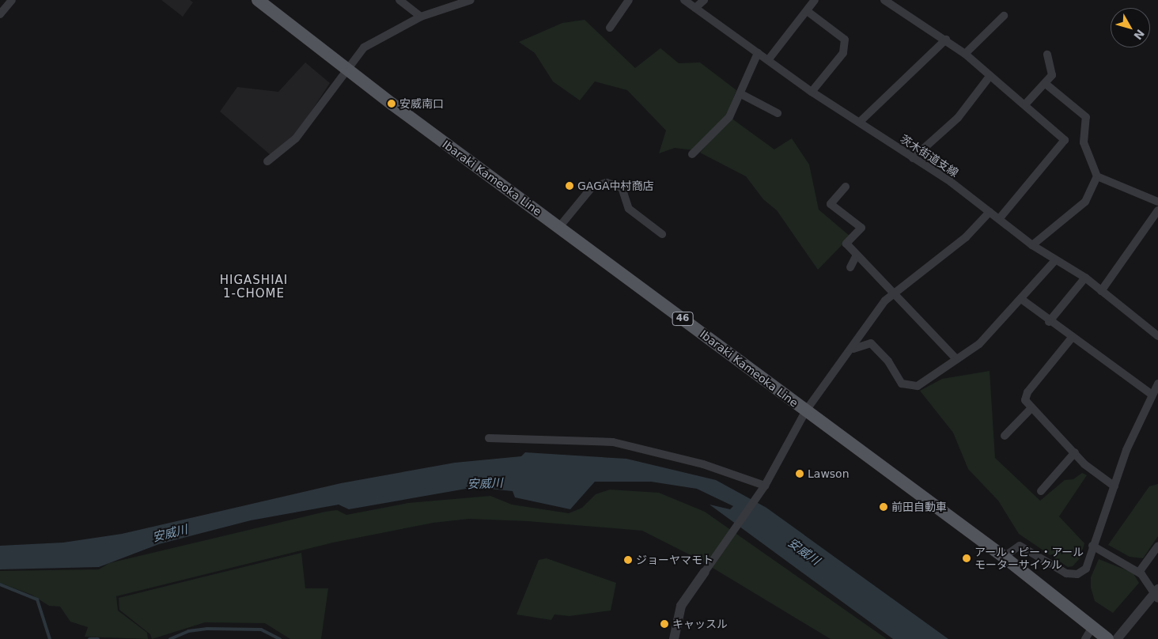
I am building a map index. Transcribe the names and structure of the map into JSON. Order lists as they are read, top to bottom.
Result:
{
  "streets": {
    "main road": ["Ibaraki Kameoka Line", "46"],
    "street": ["茨木街道支線"]
  },
  "districts": ["HIGASHIAI 1-CHOME"],
  "water": ["安威川"],
  "places": [
    "安威南口",
    "GAGA中村商店",
    "Lawson",
    "前田自動車",
    "アール・ピー・アール モーターサイクル",
    "ジョーヤマモト",
    "キャッスル"
  ],
  "north": "bottom right"
}
